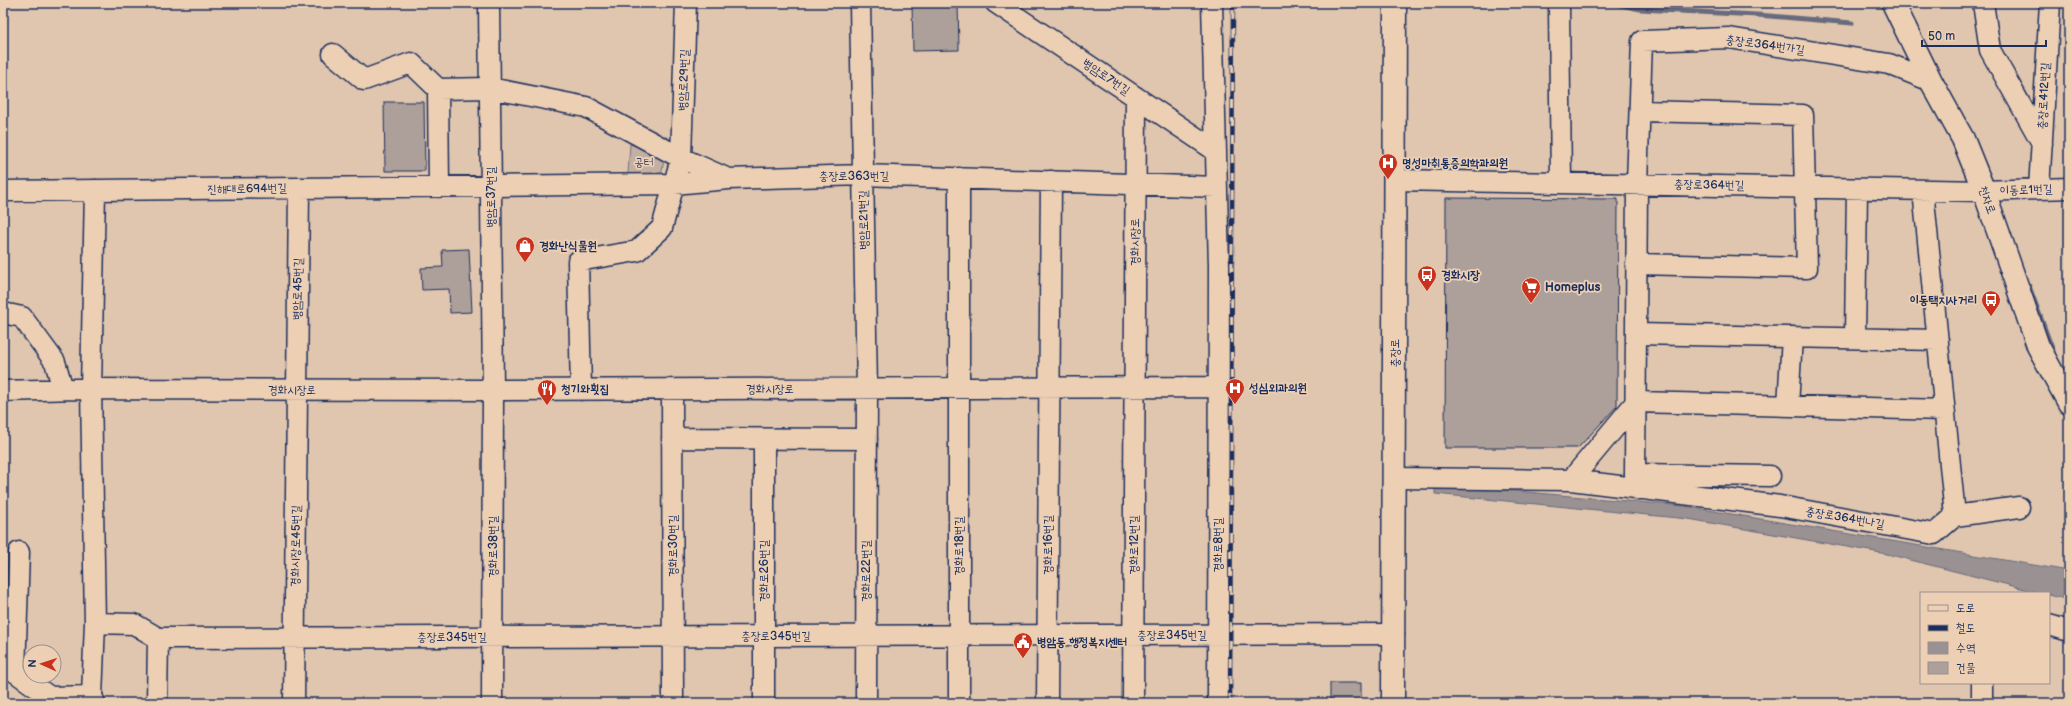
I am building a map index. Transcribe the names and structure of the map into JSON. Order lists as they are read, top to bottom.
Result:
{
  "streets": {
    "main road": ["천자로", "충장로"],
    "street": [
      "충장로364번가길",
      "병암로7번길",
      "병암로29번길",
      "충장로412번길",
      "충장로363번길",
      "충장로364번길",
      "진해대로694번길",
      "이동로1번길",
      "병암로37번길",
      "병암로21번길",
      "경화시장로",
      "병암로45번길",
      "충장로364번나길",
      "경화로16번길",
      "경화로12번길",
      "경화로8번길",
      "경화시장로45번길",
      "경화로30번길",
      "경화로18번길",
      "경화로38번길",
      "경화로26번길",
      "경화로22번길",
      "충장로345번길"
    ]
  },
  "crossings": [
    ["충장로364번가길", "충장로364번길"],
    ["충장로364번가길", "천자로"],
    ["병암로7번길", "경화시장로"],
    ["충장로412번길", "이동로1번길"],
    ["충장로363번길", "진해대로694번길"],
    ["충장로363번길", "병암로37번길"],
    ["충장로363번길", "병암로21번길"],
    ["충장로363번길", "경화시장로"],
    ["충장로364번길", "이동로1번길"],
    ["충장로364번길", "천자로"],
    ["충장로364번길", "충장로"],
    ["진해대로694번길", "병암로37번길"],
    ["진해대로694번길", "병암로45번길"],
    ["이동로1번길", "천자로"],
    ["병암로37번길", "경화시장로"],
    ["병암로37번길", "경화로38번길"],
    ["병암로21번길", "경화시장로"],
    ["병암로21번길", "경화로22번길"],
    ["경화시장로", "병암로45번길"],
    ["경화시장로", "경화로16번길"],
    ["경화시장로", "경화로12번길"],
    ["경화시장로", "경화로8번길"],
    ["경화시장로", "경화시장로45번길"],
    ["경화시장로", "경화로30번길"],
    ["경화시장로", "경화로18번길"],
    ["경화시장로", "경화로38번길"],
    ["경화시장로", "경화로22번길"],
    ["병암로45번길", "경화시장로45번길"],
    ["충장로", "충장로345번길"],
    ["경화로16번길", "충장로345번길"],
    ["경화로12번길", "충장로345번길"],
    ["경화로8번길", "충장로345번길"],
    ["경화시장로45번길", "충장로345번길"],
    ["경화로30번길", "충장로345번길"],
    ["경화로18번길", "충장로345번길"],
    ["경화로38번길", "충장로345번길"],
    ["경화로26번길", "충장로345번길"],
    ["경화로22번길", "충장로345번길"]
  ],
  "parks": ["공터"],
  "places": {
    "hospital": ["명성마취통증의학과의원", "성심외과의원"],
    "shop": ["경화난식물원"],
    "bus stop": ["경화시장", "이동택지사거리"],
    "supermarket": ["Homeplus"],
    "restaurant": ["청기와횟집"],
    "public building": ["병암동 행정복지센터"]
  },
  "legend": [
    "도로",
    "철도",
    "수역",
    "건물"
  ],
  "scale_bar": "50 m",
  "north": "left"
}
